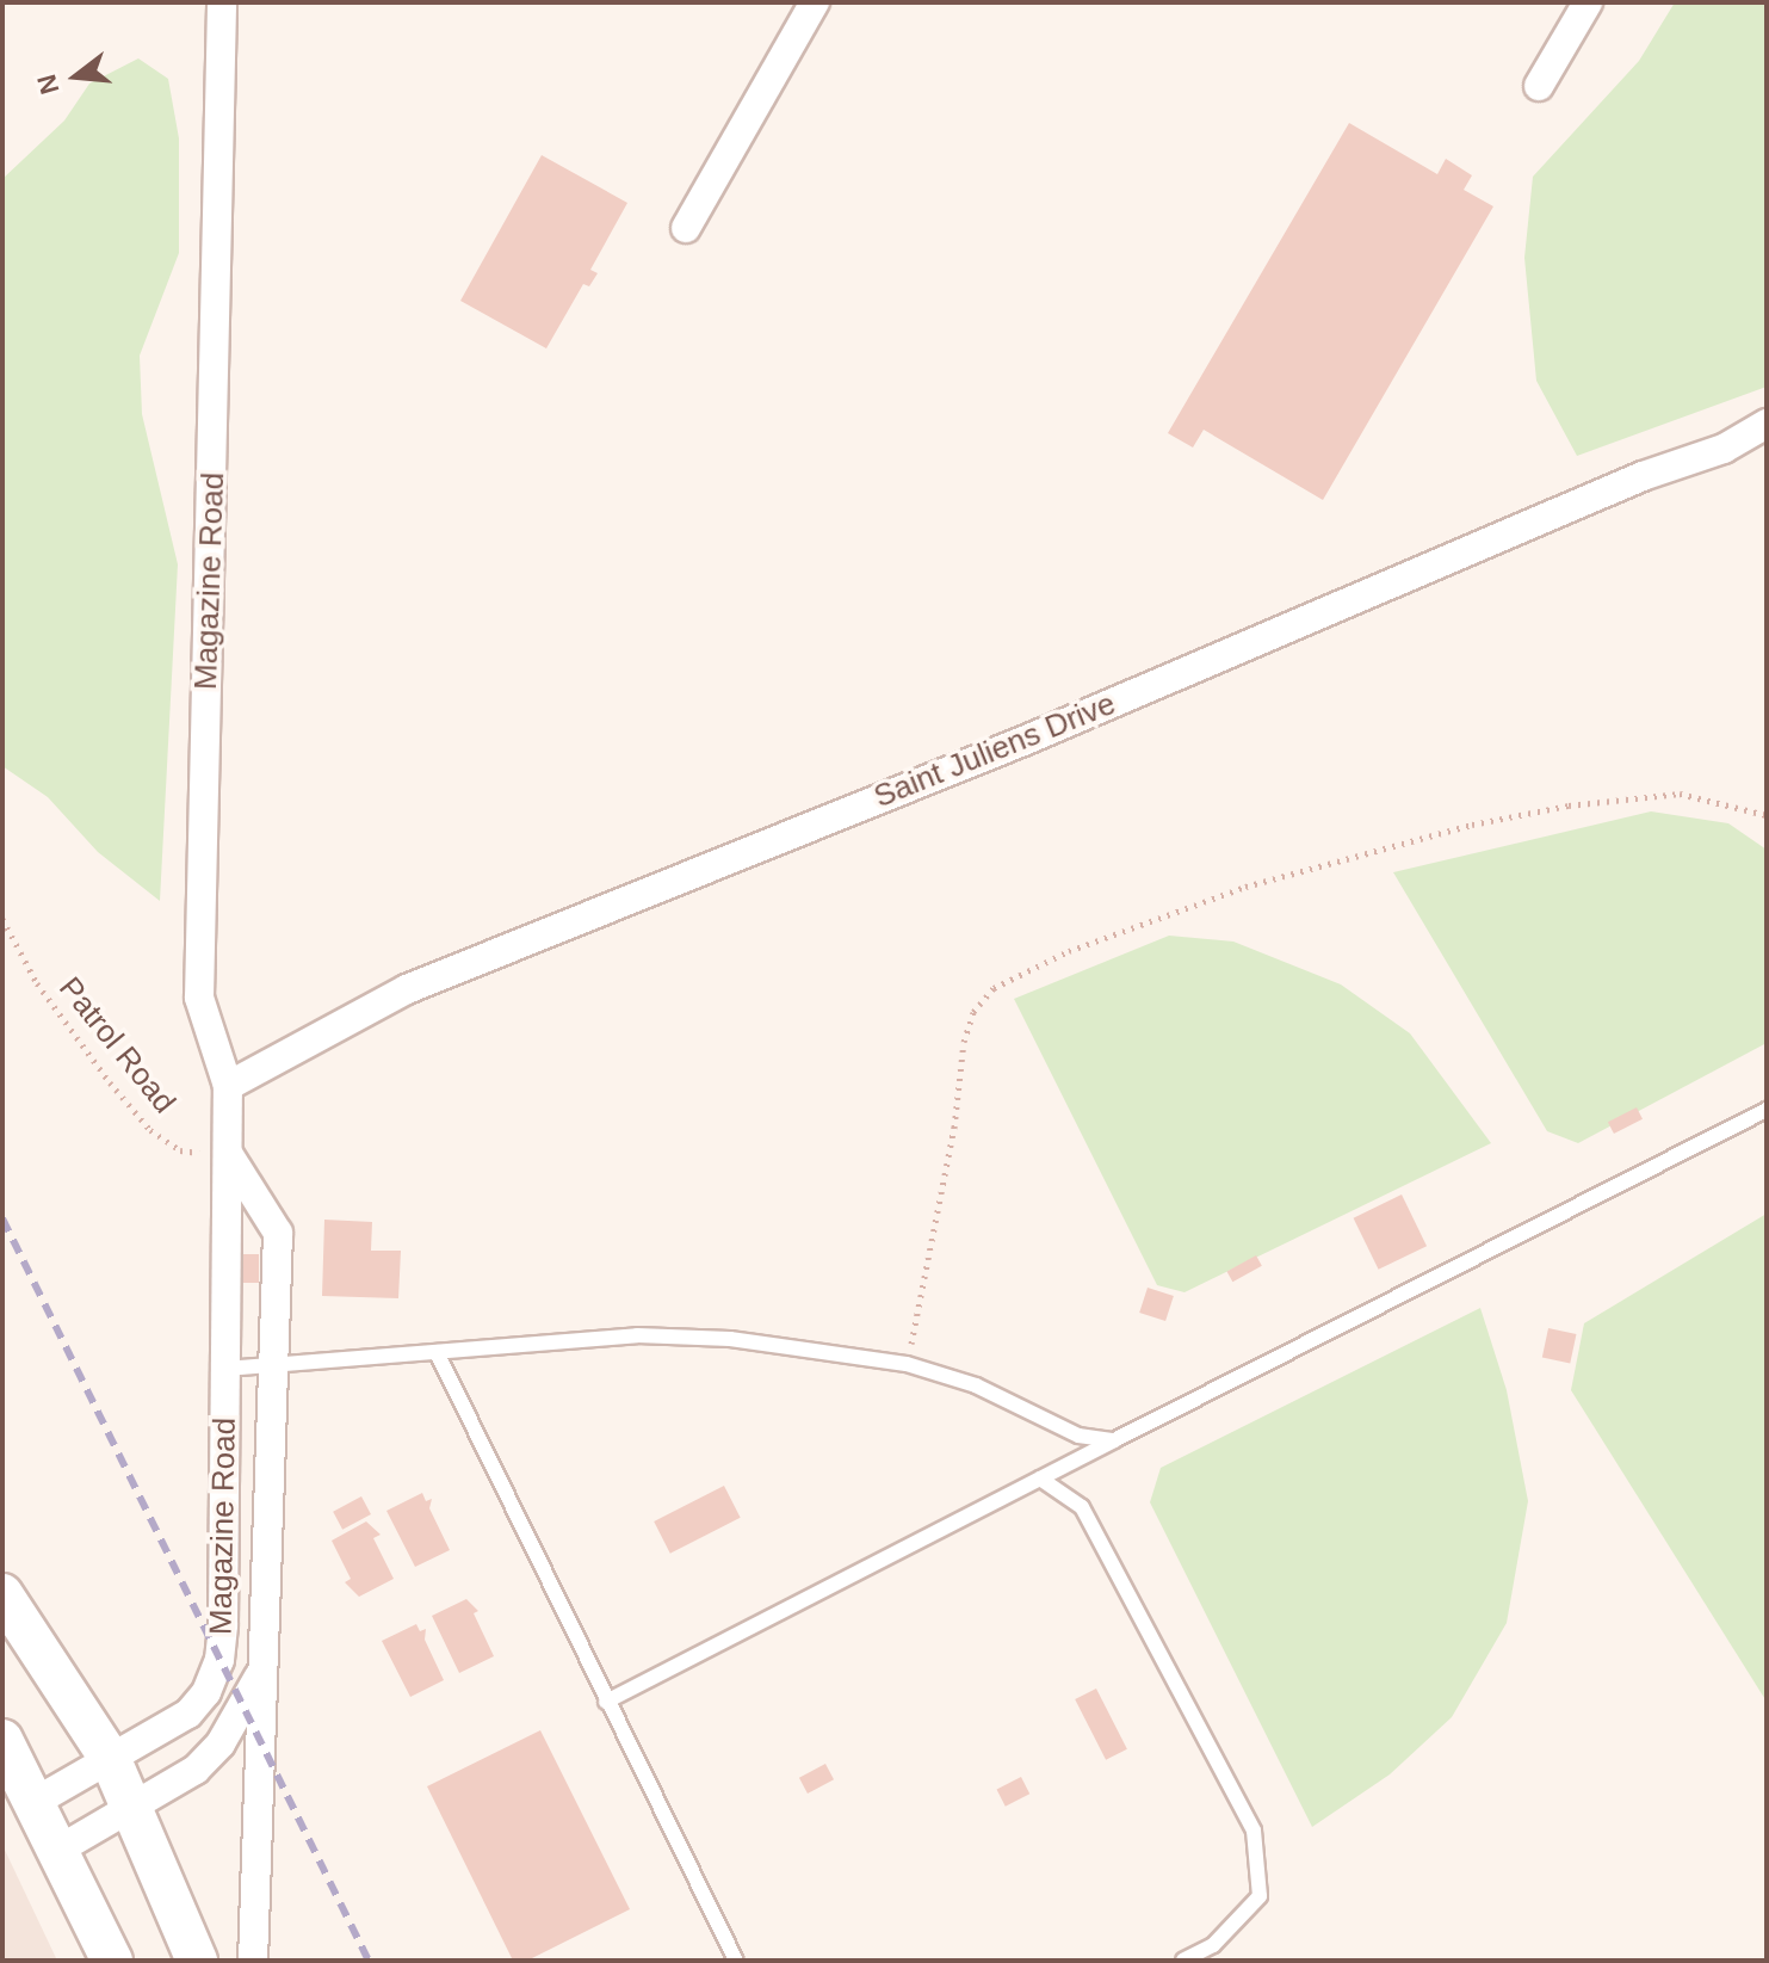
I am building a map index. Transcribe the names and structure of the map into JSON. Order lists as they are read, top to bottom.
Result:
{
  "streets": {
    "street": ["Magazine Road", "Saint Juliens Drive"],
    "path": ["Patrol Road"]
  },
  "crossings": [
    ["Magazine Road", "Saint Juliens Drive"],
    ["Magazine Road", "Patrol Road"]
  ],
  "north": "left"
}
